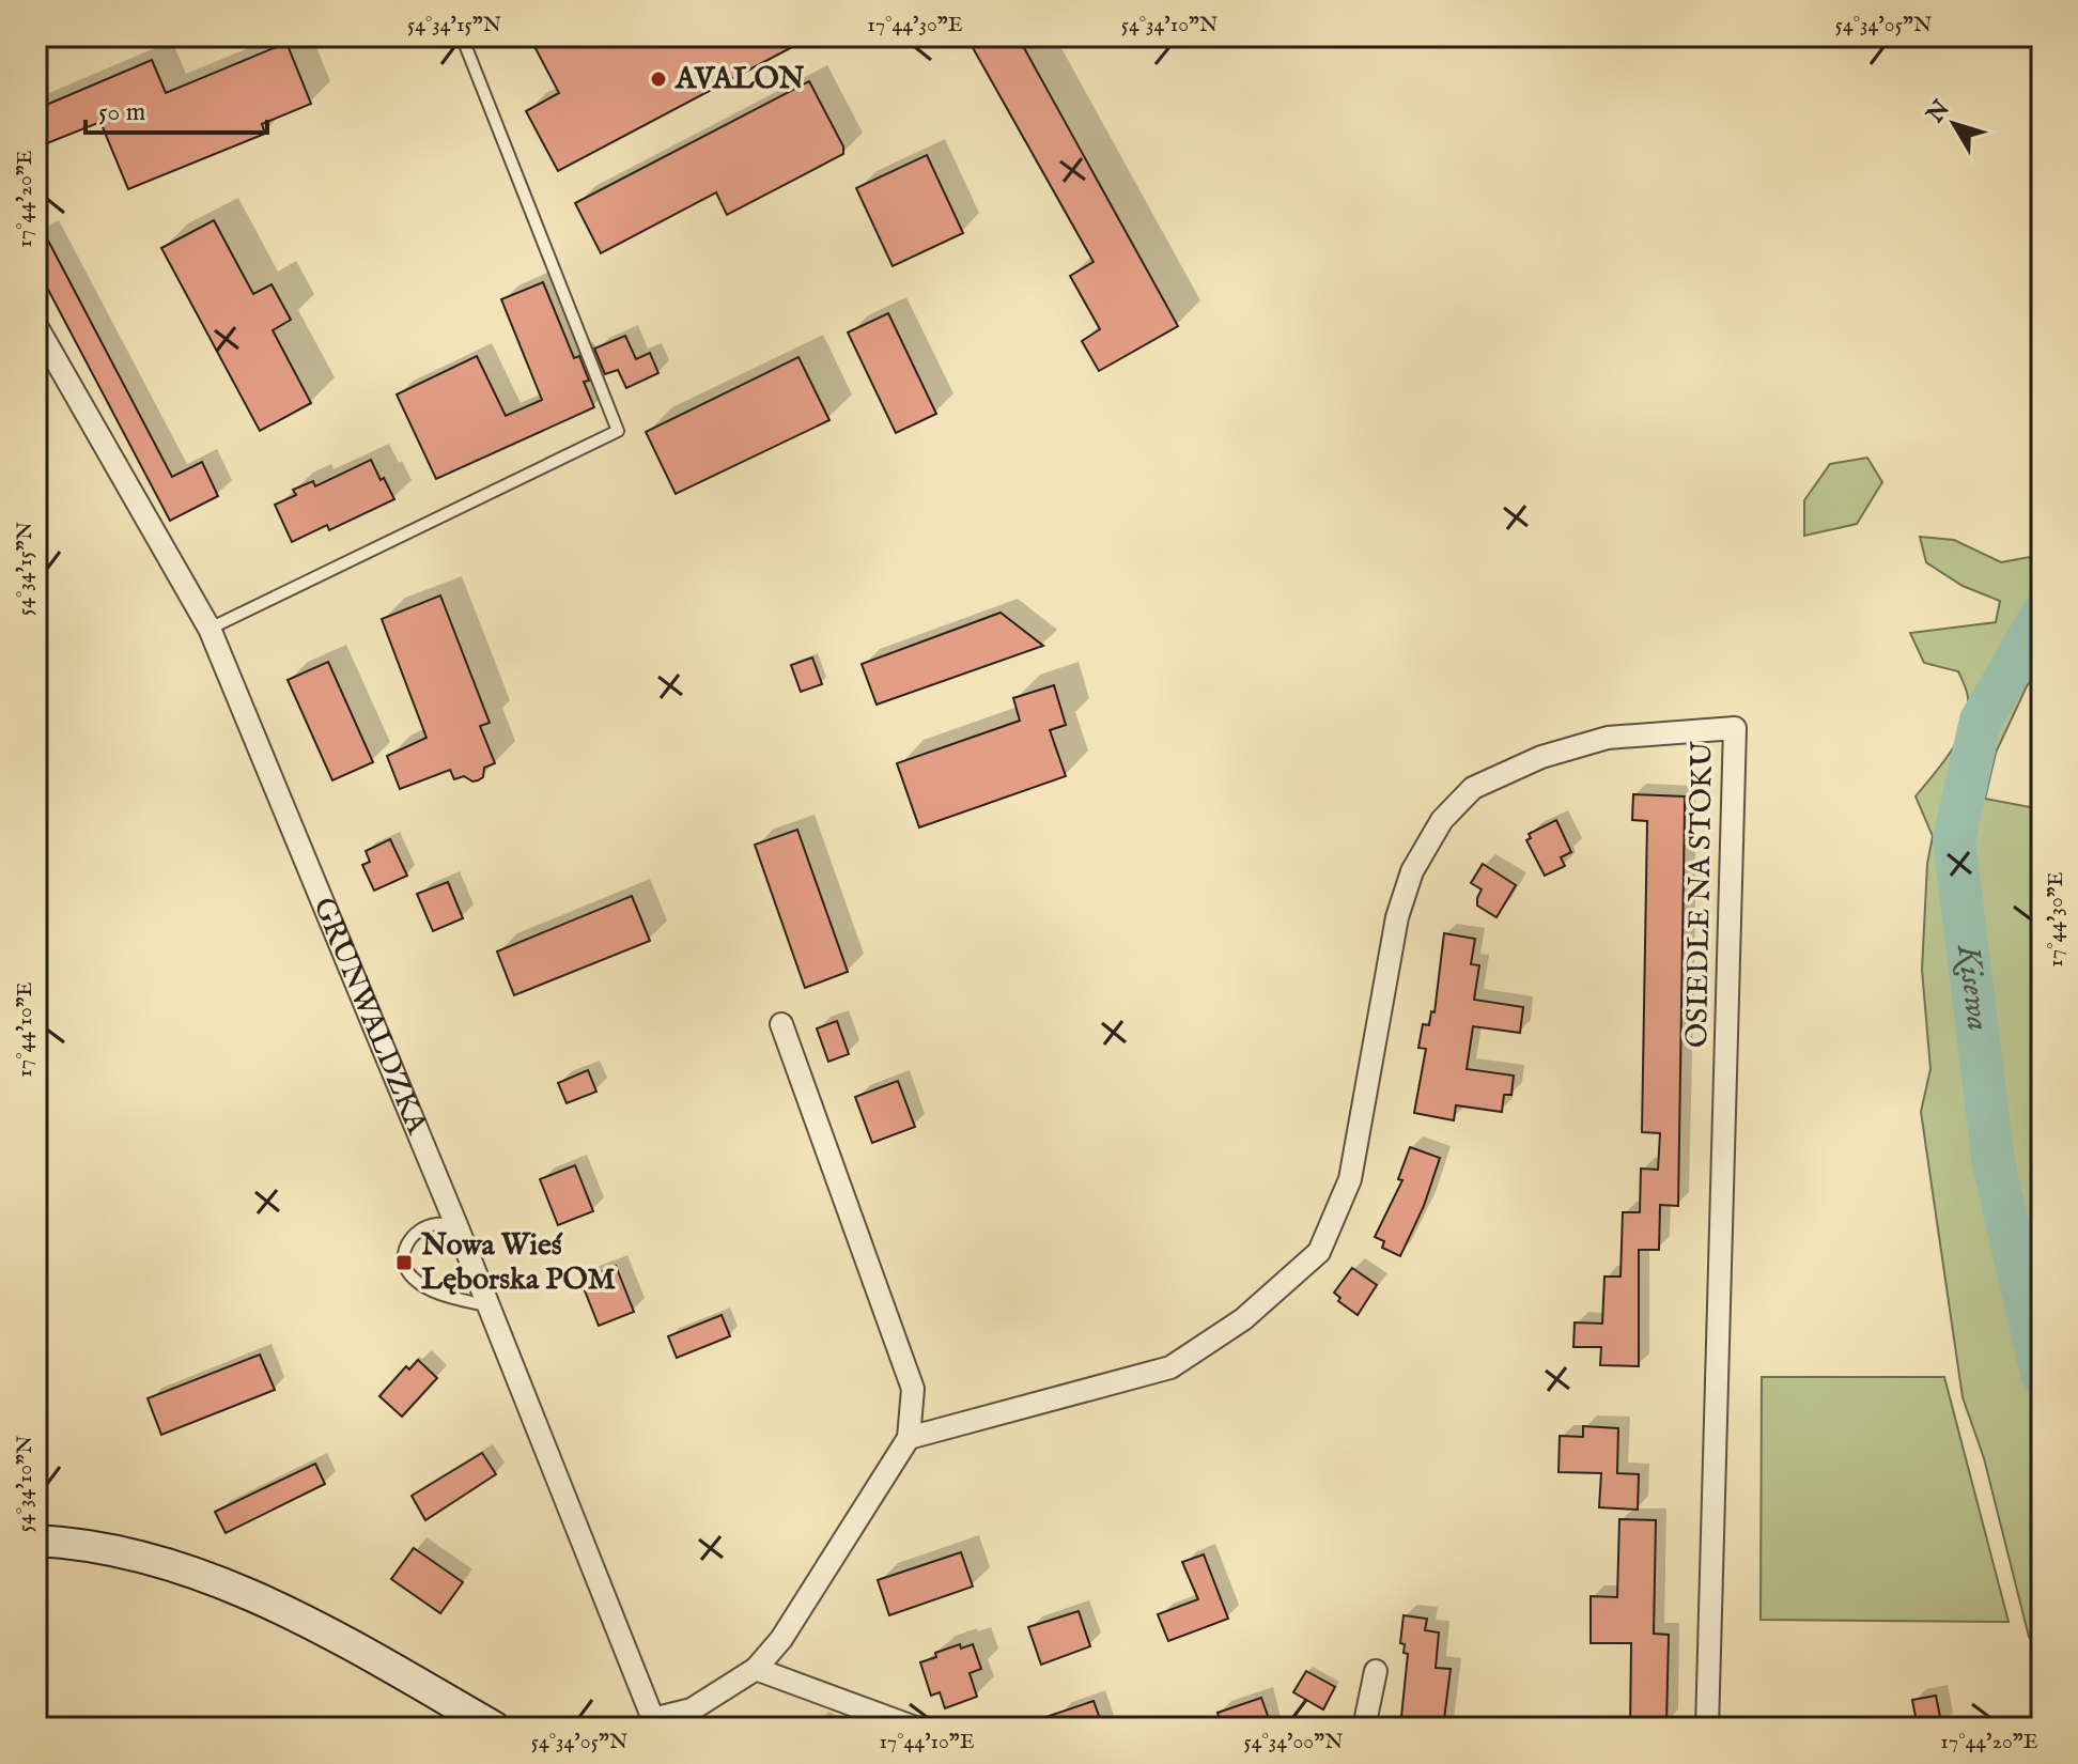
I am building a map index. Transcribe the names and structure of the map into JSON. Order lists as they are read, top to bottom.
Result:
{
  "streets": {
    "street": ["OSIEDLE NA STOKU", "GRUNWALDZKA"]
  },
  "water": ["Kisewa"],
  "places": {
    "other": ["AVALON"],
    "transit": ["Nowa Wieś Lęborska POM"]
  },
  "scale_bar": "50 m",
  "north": "top left",
  "coordinates": [
    "54°34'15\"N",
    "17°44'30\"E",
    "54°34'10\"N",
    "54°34'05\"N",
    "17°44'20\"E",
    "17°44'10\"E",
    "54°34'00\"N"
  ]
}
